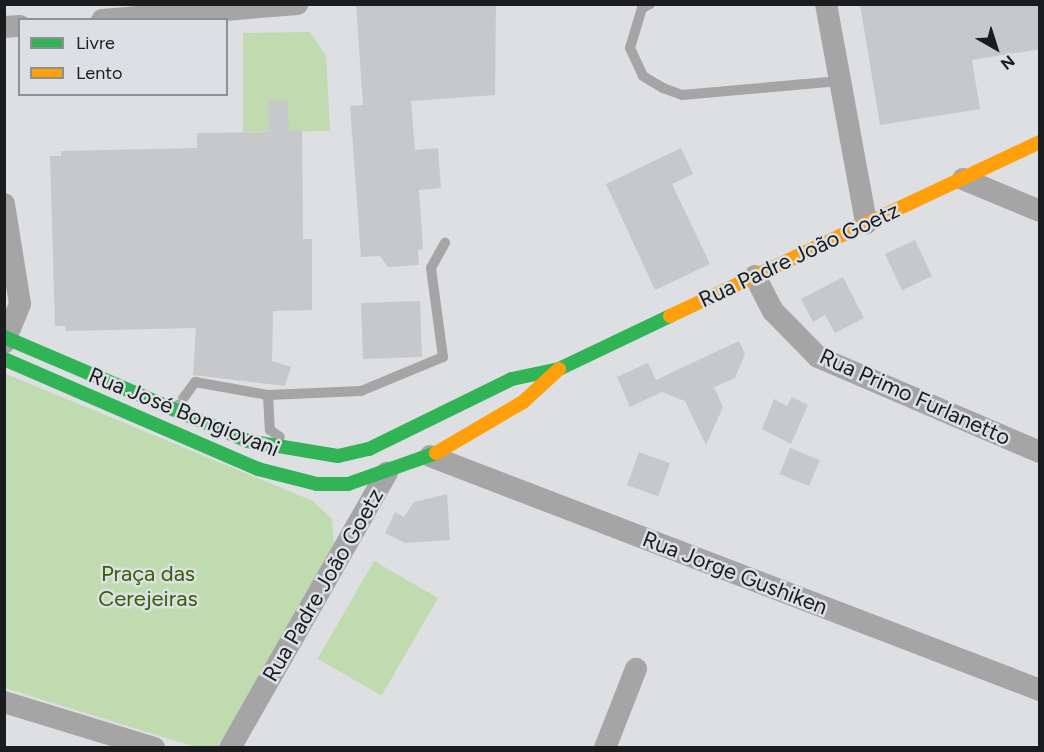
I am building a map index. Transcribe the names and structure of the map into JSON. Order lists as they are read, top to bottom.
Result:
{
  "streets": {
    "street": [
      "Rua Padre João Goetz",
      "Rua Primo Furlanetto",
      "Rua José Bongiovani",
      "Rua Jorge Gushiken"
    ]
  },
  "crossings": [
    ["Rua Padre João Goetz", "Rua Primo Furlanetto"],
    ["Rua Padre João Goetz", "Rua José Bongiovani"],
    ["Rua Padre João Goetz", "Rua Jorge Gushiken"]
  ],
  "parks": ["Praça das Cerejeiras"],
  "legend": ["Livre", "Lento"],
  "north": "bottom right"
}
